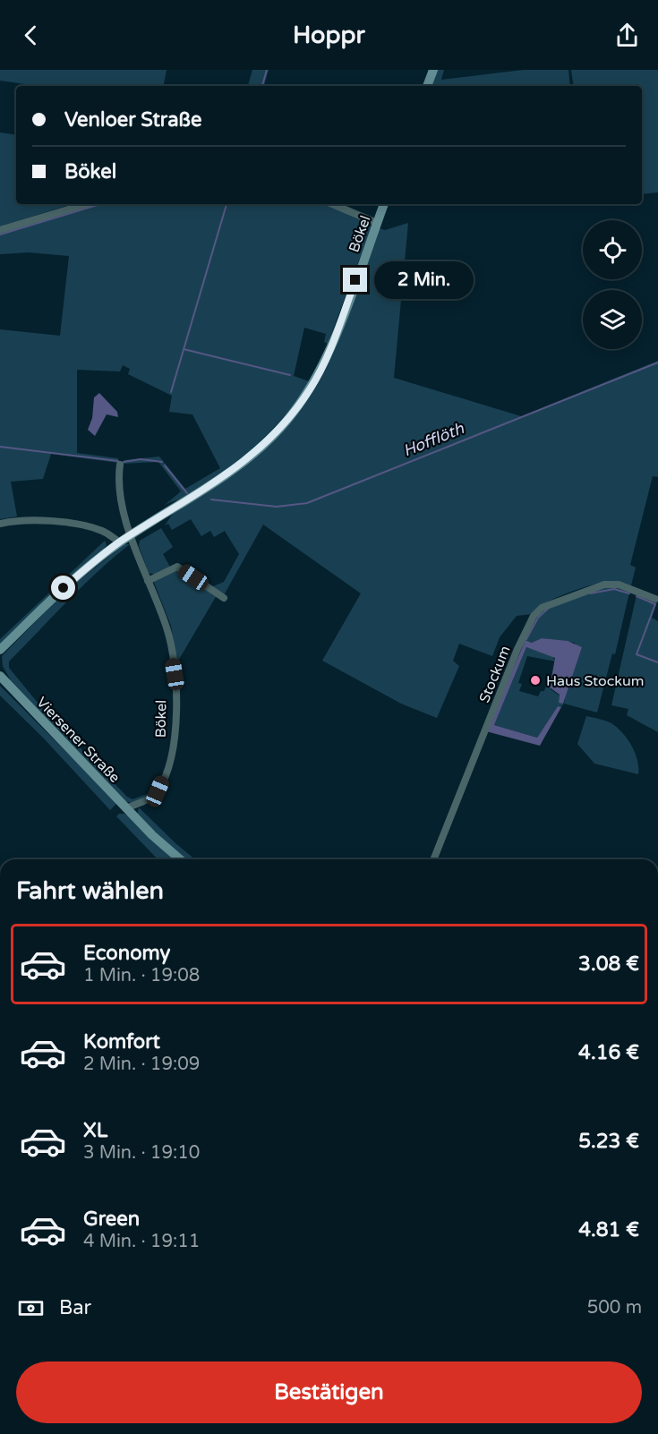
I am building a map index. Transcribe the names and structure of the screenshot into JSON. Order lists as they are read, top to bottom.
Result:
{
  "streets": {
    "main road": ["Bökel", "Viersener Straße"],
    "street": ["Stockum"]
  },
  "crossings": [
    ["Bökel", "Viersener Straße"]
  ],
  "water": ["Hofflöth"],
  "places": ["Haus Stockum"],
  "page": {
    "header": "Hoppr",
    "banner": ["Venloer Straße", "Bökel"],
    "bubble": "2 Min.",
    "heading": "Fahrt wählen",
    "list": [
      {
        "name": "Economy",
        "note": "1 Min. · 19:08",
        "value": "3.08 €"
      },
      {
        "name": "Komfort",
        "note": "2 Min. · 19:09",
        "value": "4.16 €"
      },
      {
        "name": "XL",
        "note": "3 Min. · 19:10",
        "value": "5.23 €"
      },
      {
        "name": "Green",
        "note": "4 Min. · 19:11",
        "value": "4.81 €"
      }
    ],
    "pay": ["Bar", "500 m"],
    "buttons": "Bestätigen"
  }
}
